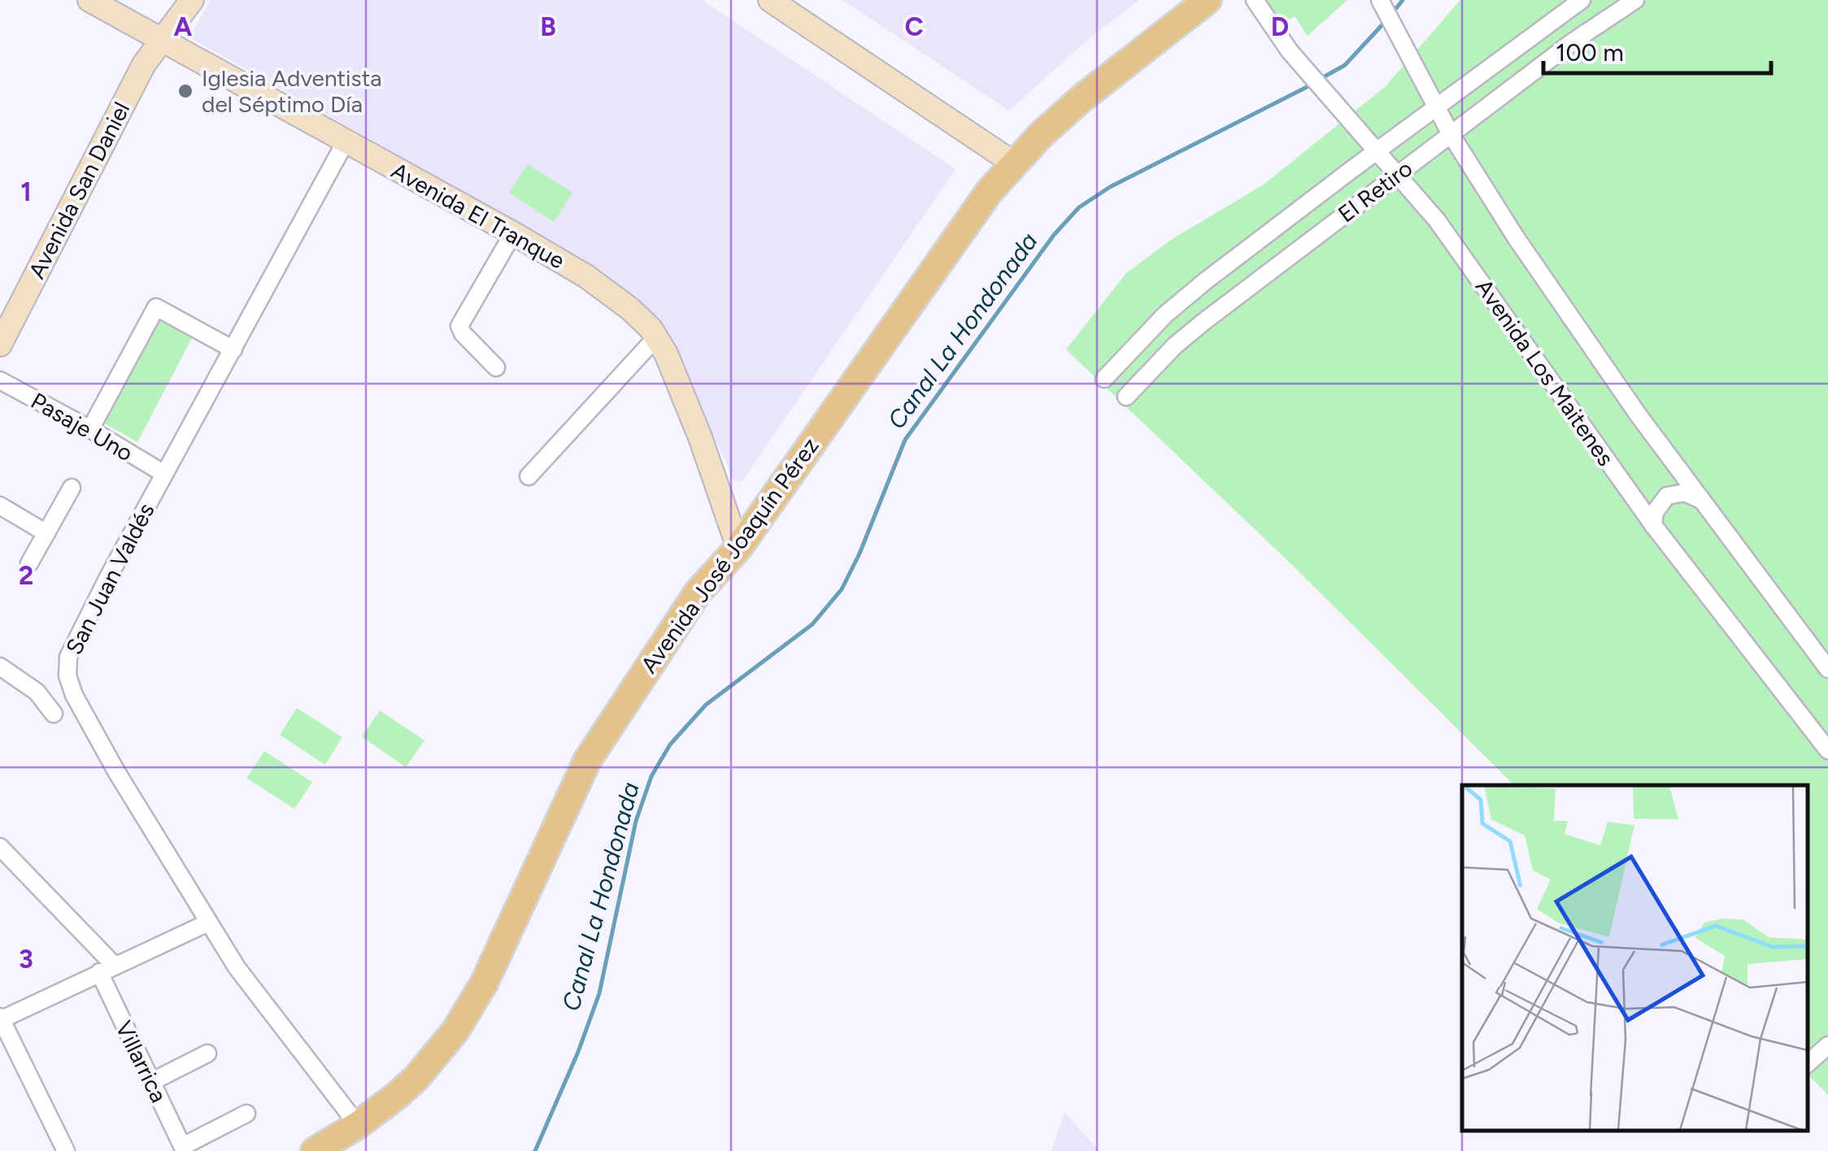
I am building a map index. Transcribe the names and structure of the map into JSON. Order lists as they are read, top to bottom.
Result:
{
  "streets": {
    "main road": ["Avenida José Joaquín Pérez"],
    "street": [
      "Avenida San Daniel",
      "El Retiro",
      "Avenida El Tranque",
      "Avenida Los Maitenes",
      "Pasaje Uno",
      "San Juan Valdés",
      "Villarrica"
    ]
  },
  "crossings": [
    ["Avenida San Daniel", "Avenida El Tranque"],
    ["El Retiro", "Avenida Los Maitenes"],
    ["Avenida El Tranque", "Avenida José Joaquín Pérez"],
    ["Avenida El Tranque", "San Juan Valdés"],
    ["Pasaje Uno", "San Juan Valdés"],
    ["Avenida José Joaquín Pérez", "San Juan Valdés"]
  ],
  "water": ["Canal La Hondonada"],
  "places": ["Iglesia Adventista del Séptimo Día"],
  "scale_bar": "100 m",
  "grid": {
    "columns": [
      "A",
      "B",
      "C",
      "D"
    ],
    "rows": ["1", "2", "3"]
  }
}
